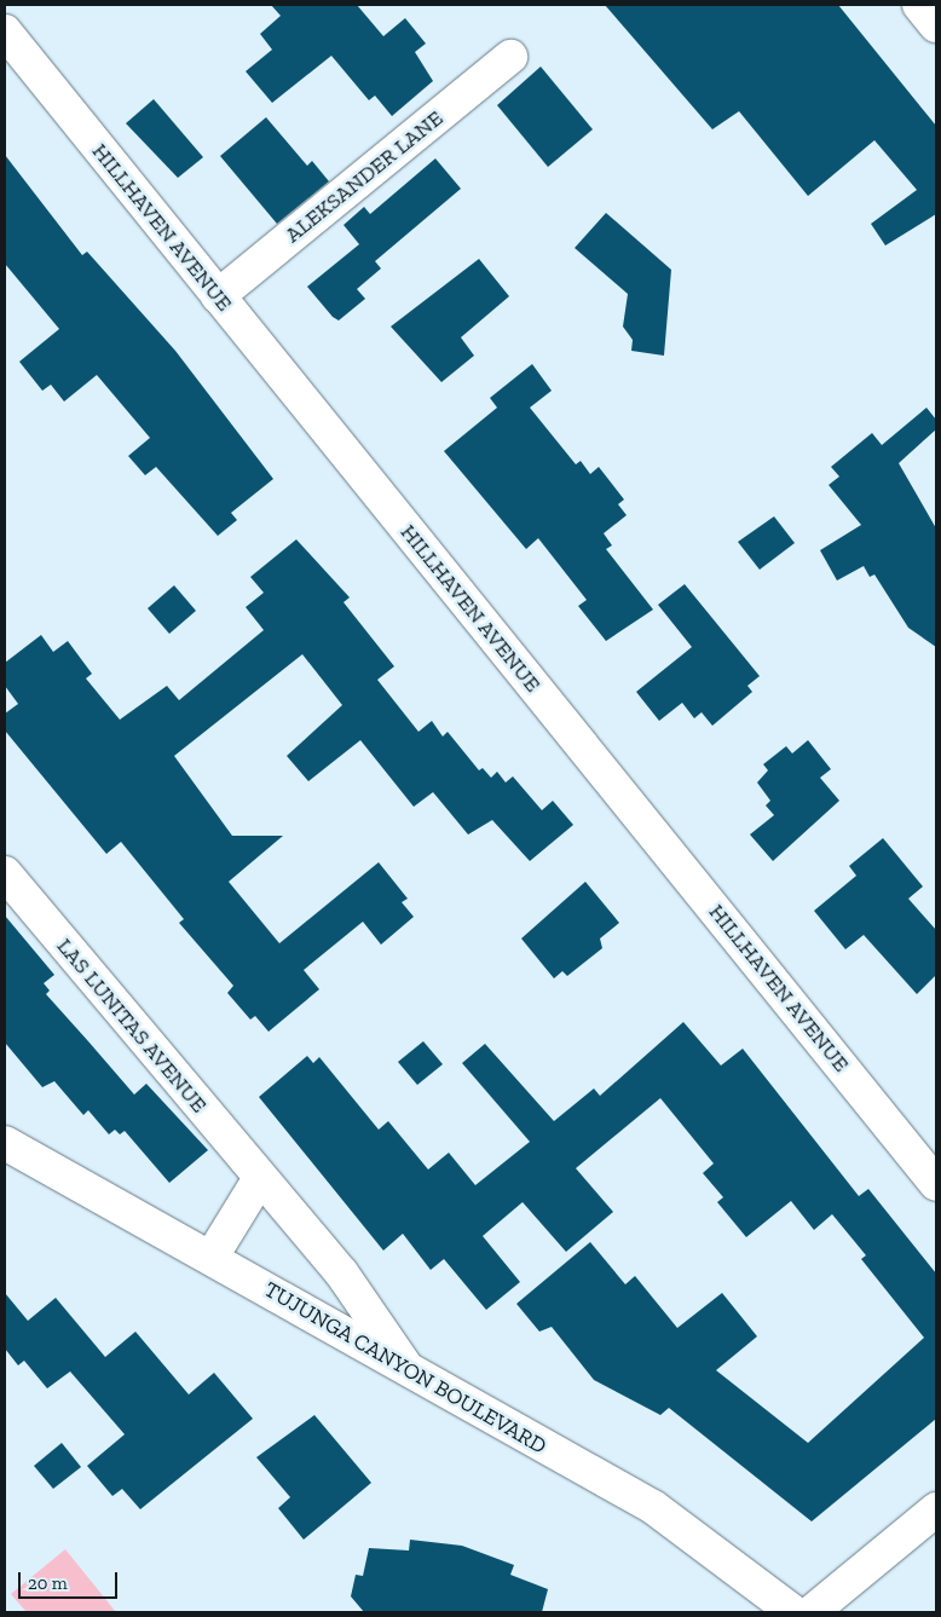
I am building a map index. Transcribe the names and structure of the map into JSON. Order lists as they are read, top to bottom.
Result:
{
  "streets": {
    "street": [
      "ALEKSANDER LANE",
      "HILLHAVEN AVENUE",
      "LAS LUNITAS AVENUE",
      "TUJUNGA CANYON BOULEVARD"
    ]
  },
  "crossings": [
    ["ALEKSANDER LANE", "HILLHAVEN AVENUE"],
    ["LAS LUNITAS AVENUE", "TUJUNGA CANYON BOULEVARD"]
  ],
  "scale_bar": "20 m"
}
